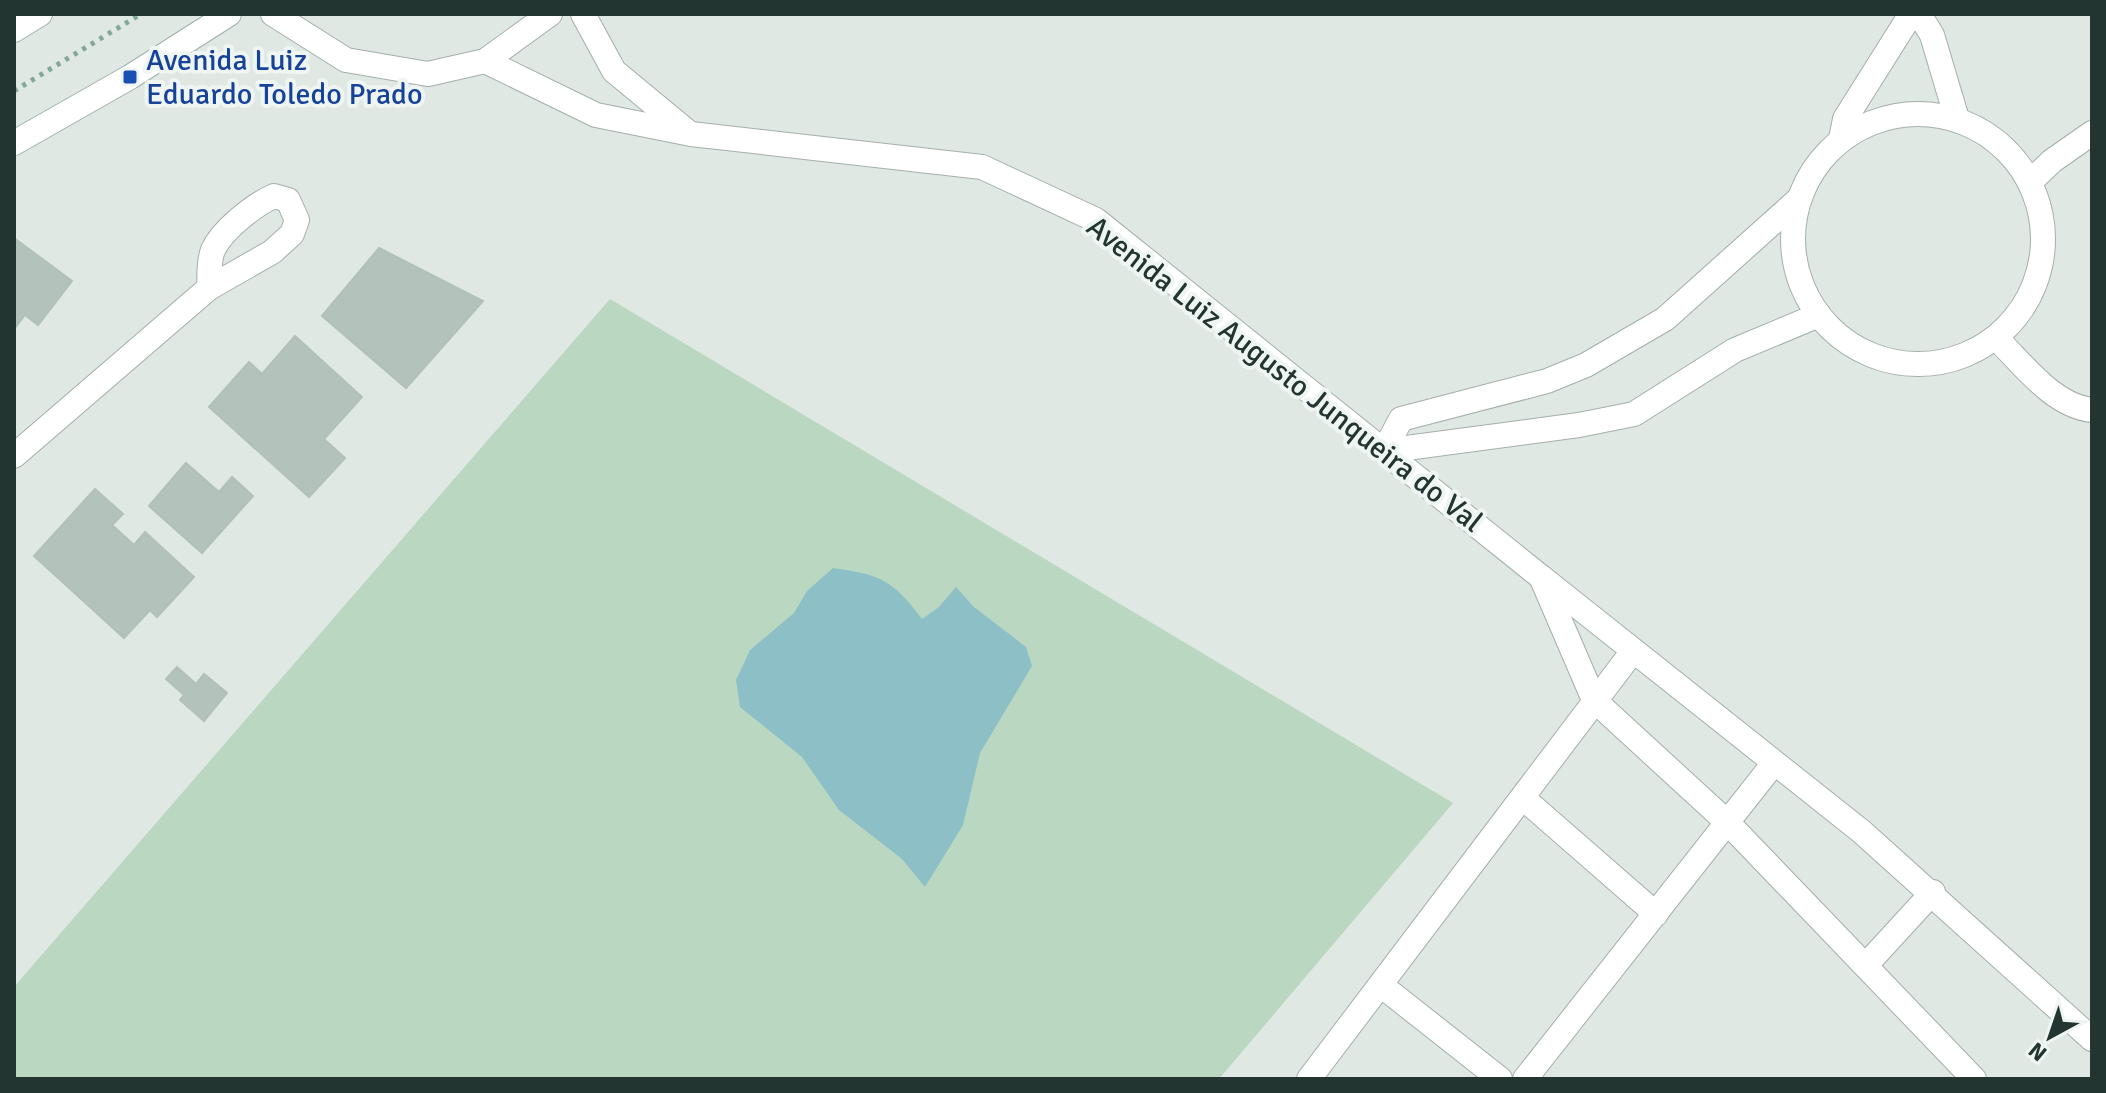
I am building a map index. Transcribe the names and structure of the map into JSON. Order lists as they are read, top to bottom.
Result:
{
  "streets": {
    "street": ["Avenida Luiz Augusto Junqueira do Val"]
  },
  "places": {
    "transit": ["Avenida Luiz Eduardo Toledo Prado"]
  },
  "north": "bottom left"
}
